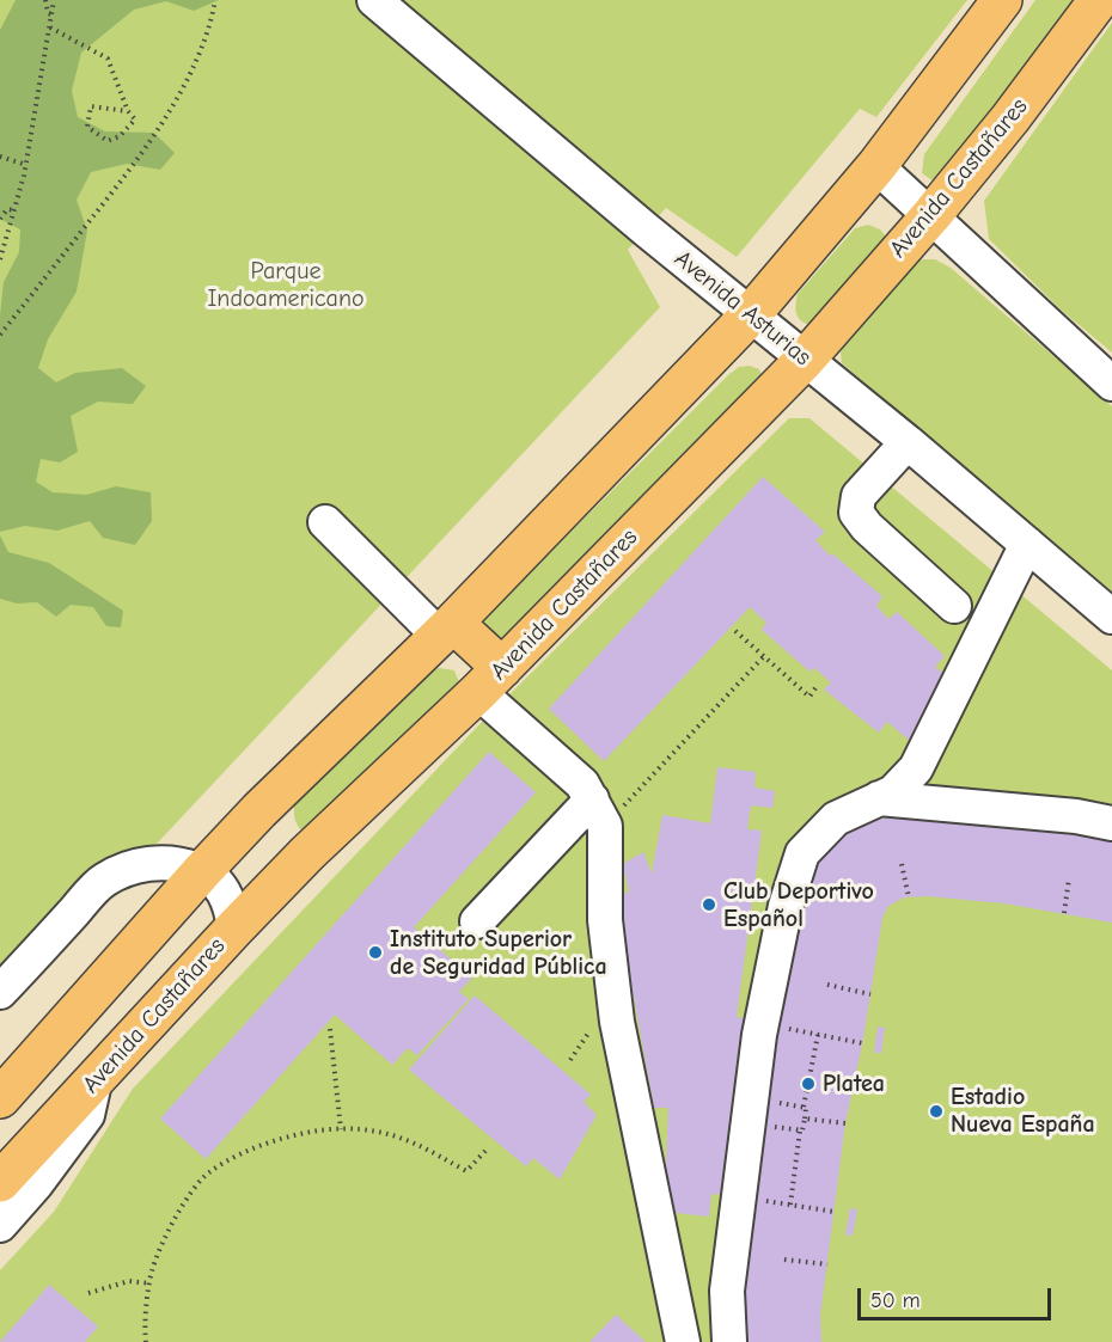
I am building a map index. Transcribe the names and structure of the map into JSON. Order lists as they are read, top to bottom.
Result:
{
  "streets": {
    "main road": ["Avenida Castañares"],
    "street": ["Avenida Asturias"]
  },
  "crossings": [
    ["Avenida Castañares", "Avenida Asturias"]
  ],
  "parks": ["Parque Indoamericano"],
  "places": [
    "Club Deportivo Español",
    "Instituto Superior de Seguridad Pública",
    "Platea",
    "Estadio Nueva España"
  ],
  "scale_bar": "50 m"
}
